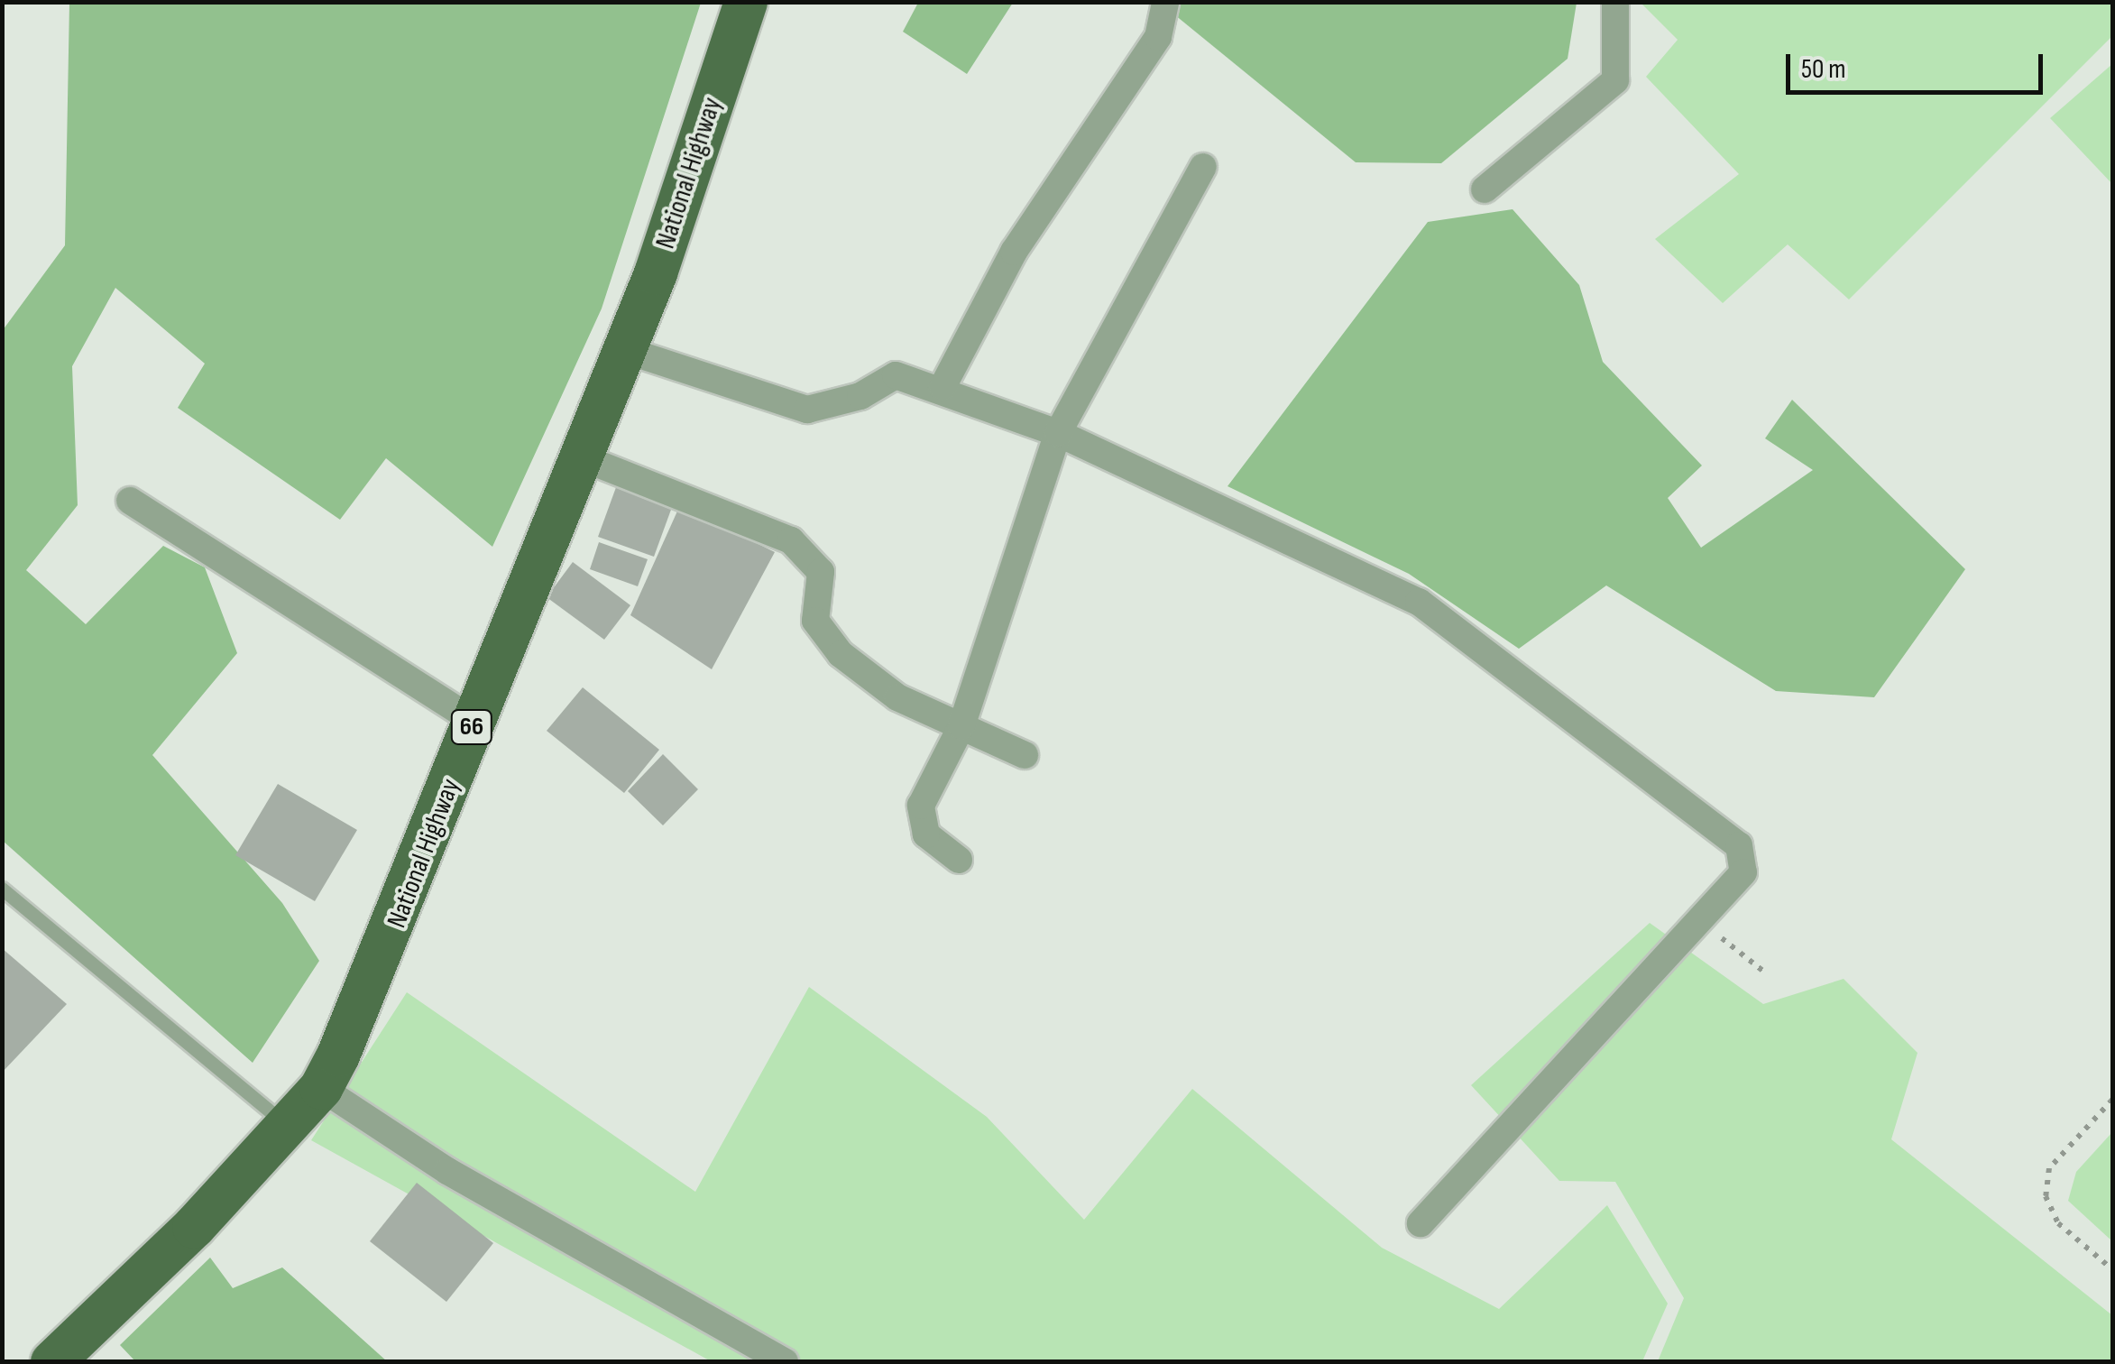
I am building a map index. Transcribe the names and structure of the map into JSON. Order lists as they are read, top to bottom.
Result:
{
  "streets": {
    "main road": ["National Highway", "66"]
  },
  "scale_bar": "50 m"
}
